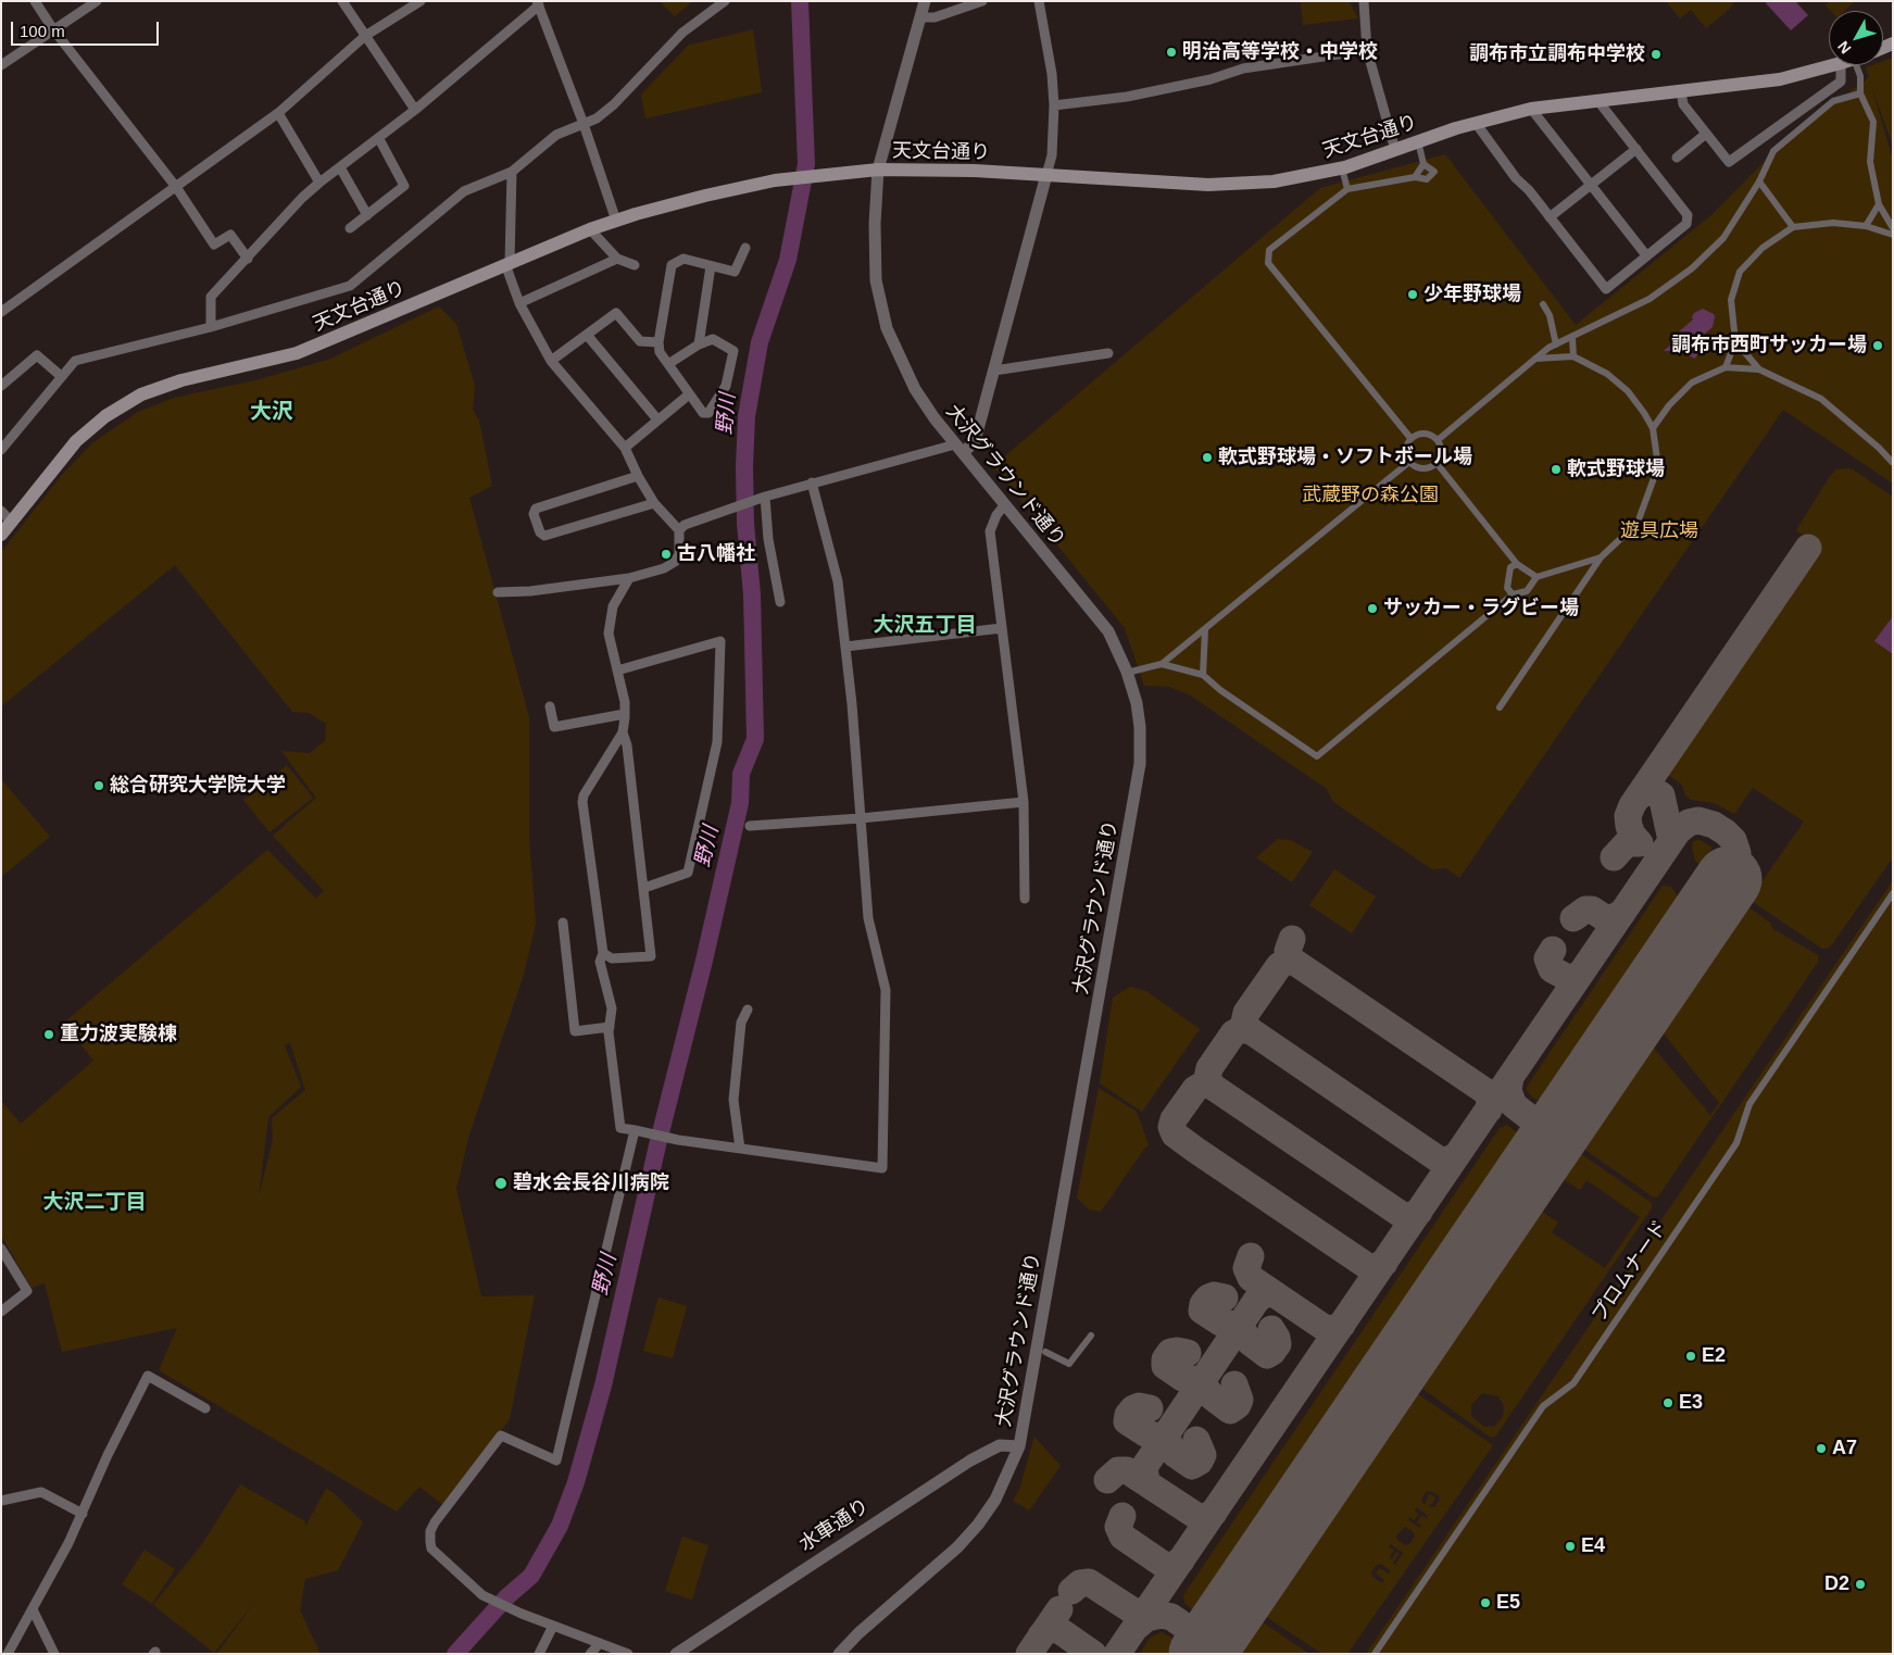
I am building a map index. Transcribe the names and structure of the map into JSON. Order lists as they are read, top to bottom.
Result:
{
  "streets": {
    "main road": ["天文台通り"],
    "street": ["大沢グラウンド通り", "プロムナード", "水車通り"]
  },
  "crossings": [
    ["天文台通り", "大沢グラウンド通り"],
    ["大沢グラウンド通り", "水車通り"]
  ],
  "districts": ["大沢", "大沢五丁目", "大沢二丁目"],
  "water": ["野川"],
  "parks": ["武蔵野の森公園", "遊具広場"],
  "places": [
    "明治高等学校・中学校",
    "調布市立調布中学校",
    "少年野球場",
    "調布市西町サッカー場",
    "軟式野球場・ソフトボール場",
    "軟式野球場",
    "古八幡社",
    "サッカー・ラグビー場",
    "総合研究大学院大学",
    "重力波実験棟",
    "碧水会長谷川病院",
    "E2",
    "E3",
    "A7",
    "E4",
    "D2",
    "E5"
  ],
  "scale_bar": "100 m",
  "north": "bottom left"
}
